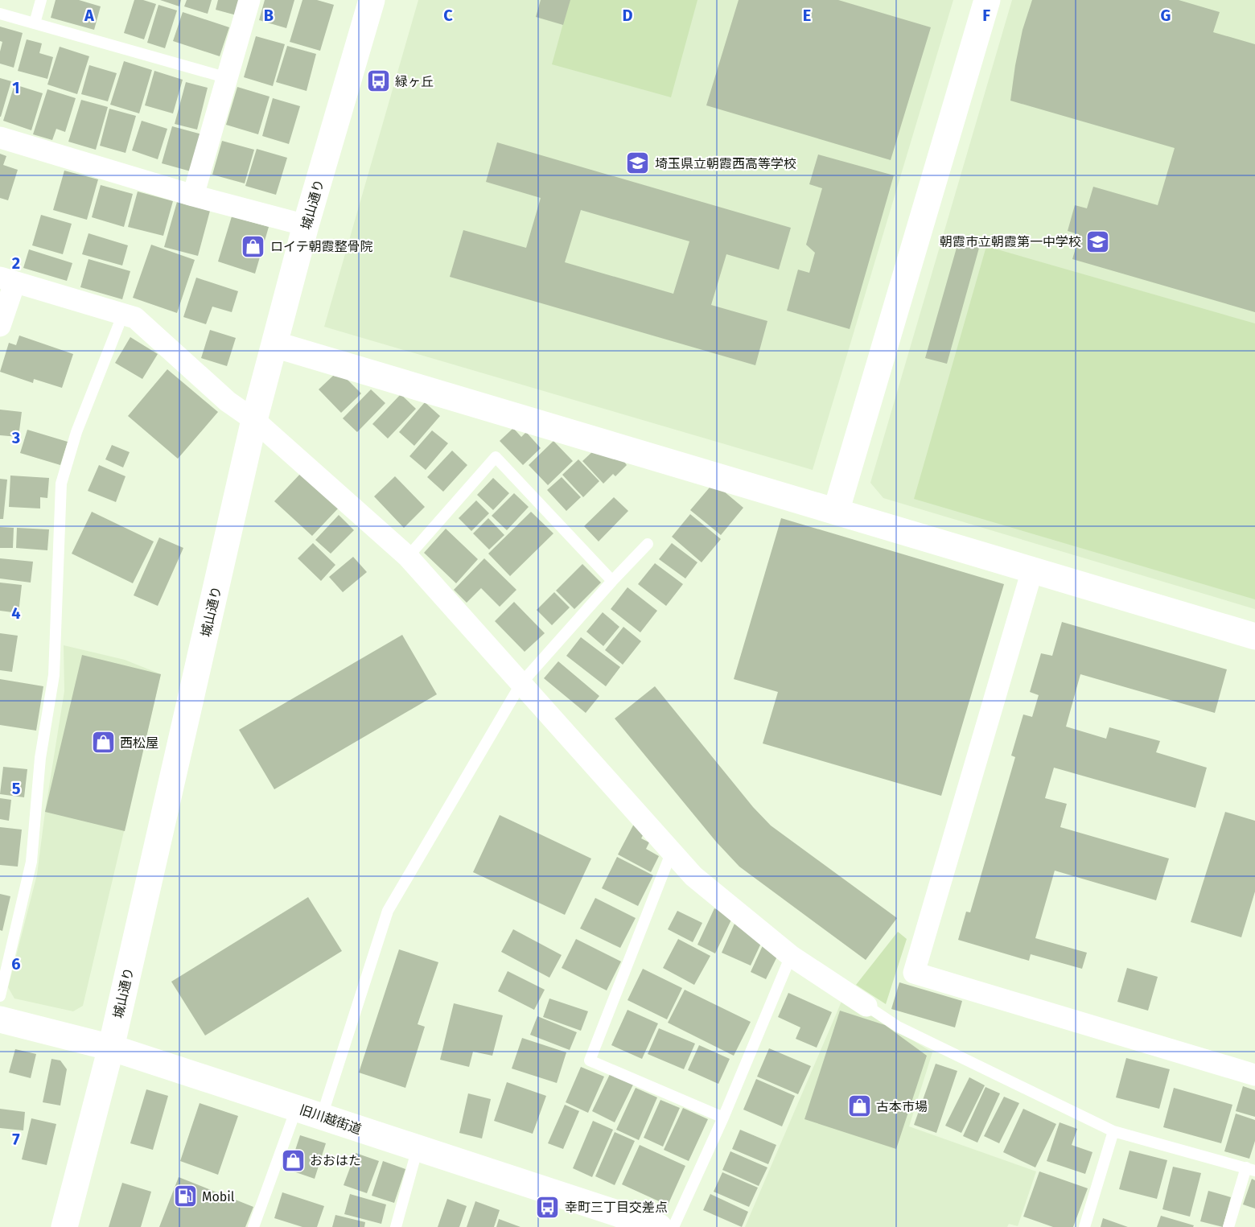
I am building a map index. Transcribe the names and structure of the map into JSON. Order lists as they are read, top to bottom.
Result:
{
  "streets": {
    "street": ["城山通り", "旧川越街道"]
  },
  "crossings": [
    ["城山通り", "旧川越街道"]
  ],
  "places": {
    "bus stop": ["緑ヶ丘", "幸町三丁目交差点"],
    "school or university": ["埼玉県立朝霞西高等学校", "朝霞市立朝霞第一中学校"],
    "shop": [
      "ロイテ朝霞整骨院",
      "西松屋",
      "古本市場",
      "おおはた"
    ],
    "fuel station": ["Mobil"]
  },
  "grid": {
    "columns": [
      "A",
      "B",
      "C",
      "D",
      "E",
      "F",
      "G"
    ],
    "rows": [
      "1",
      "2",
      "3",
      "4",
      "5",
      "6",
      "7"
    ]
  }
}
